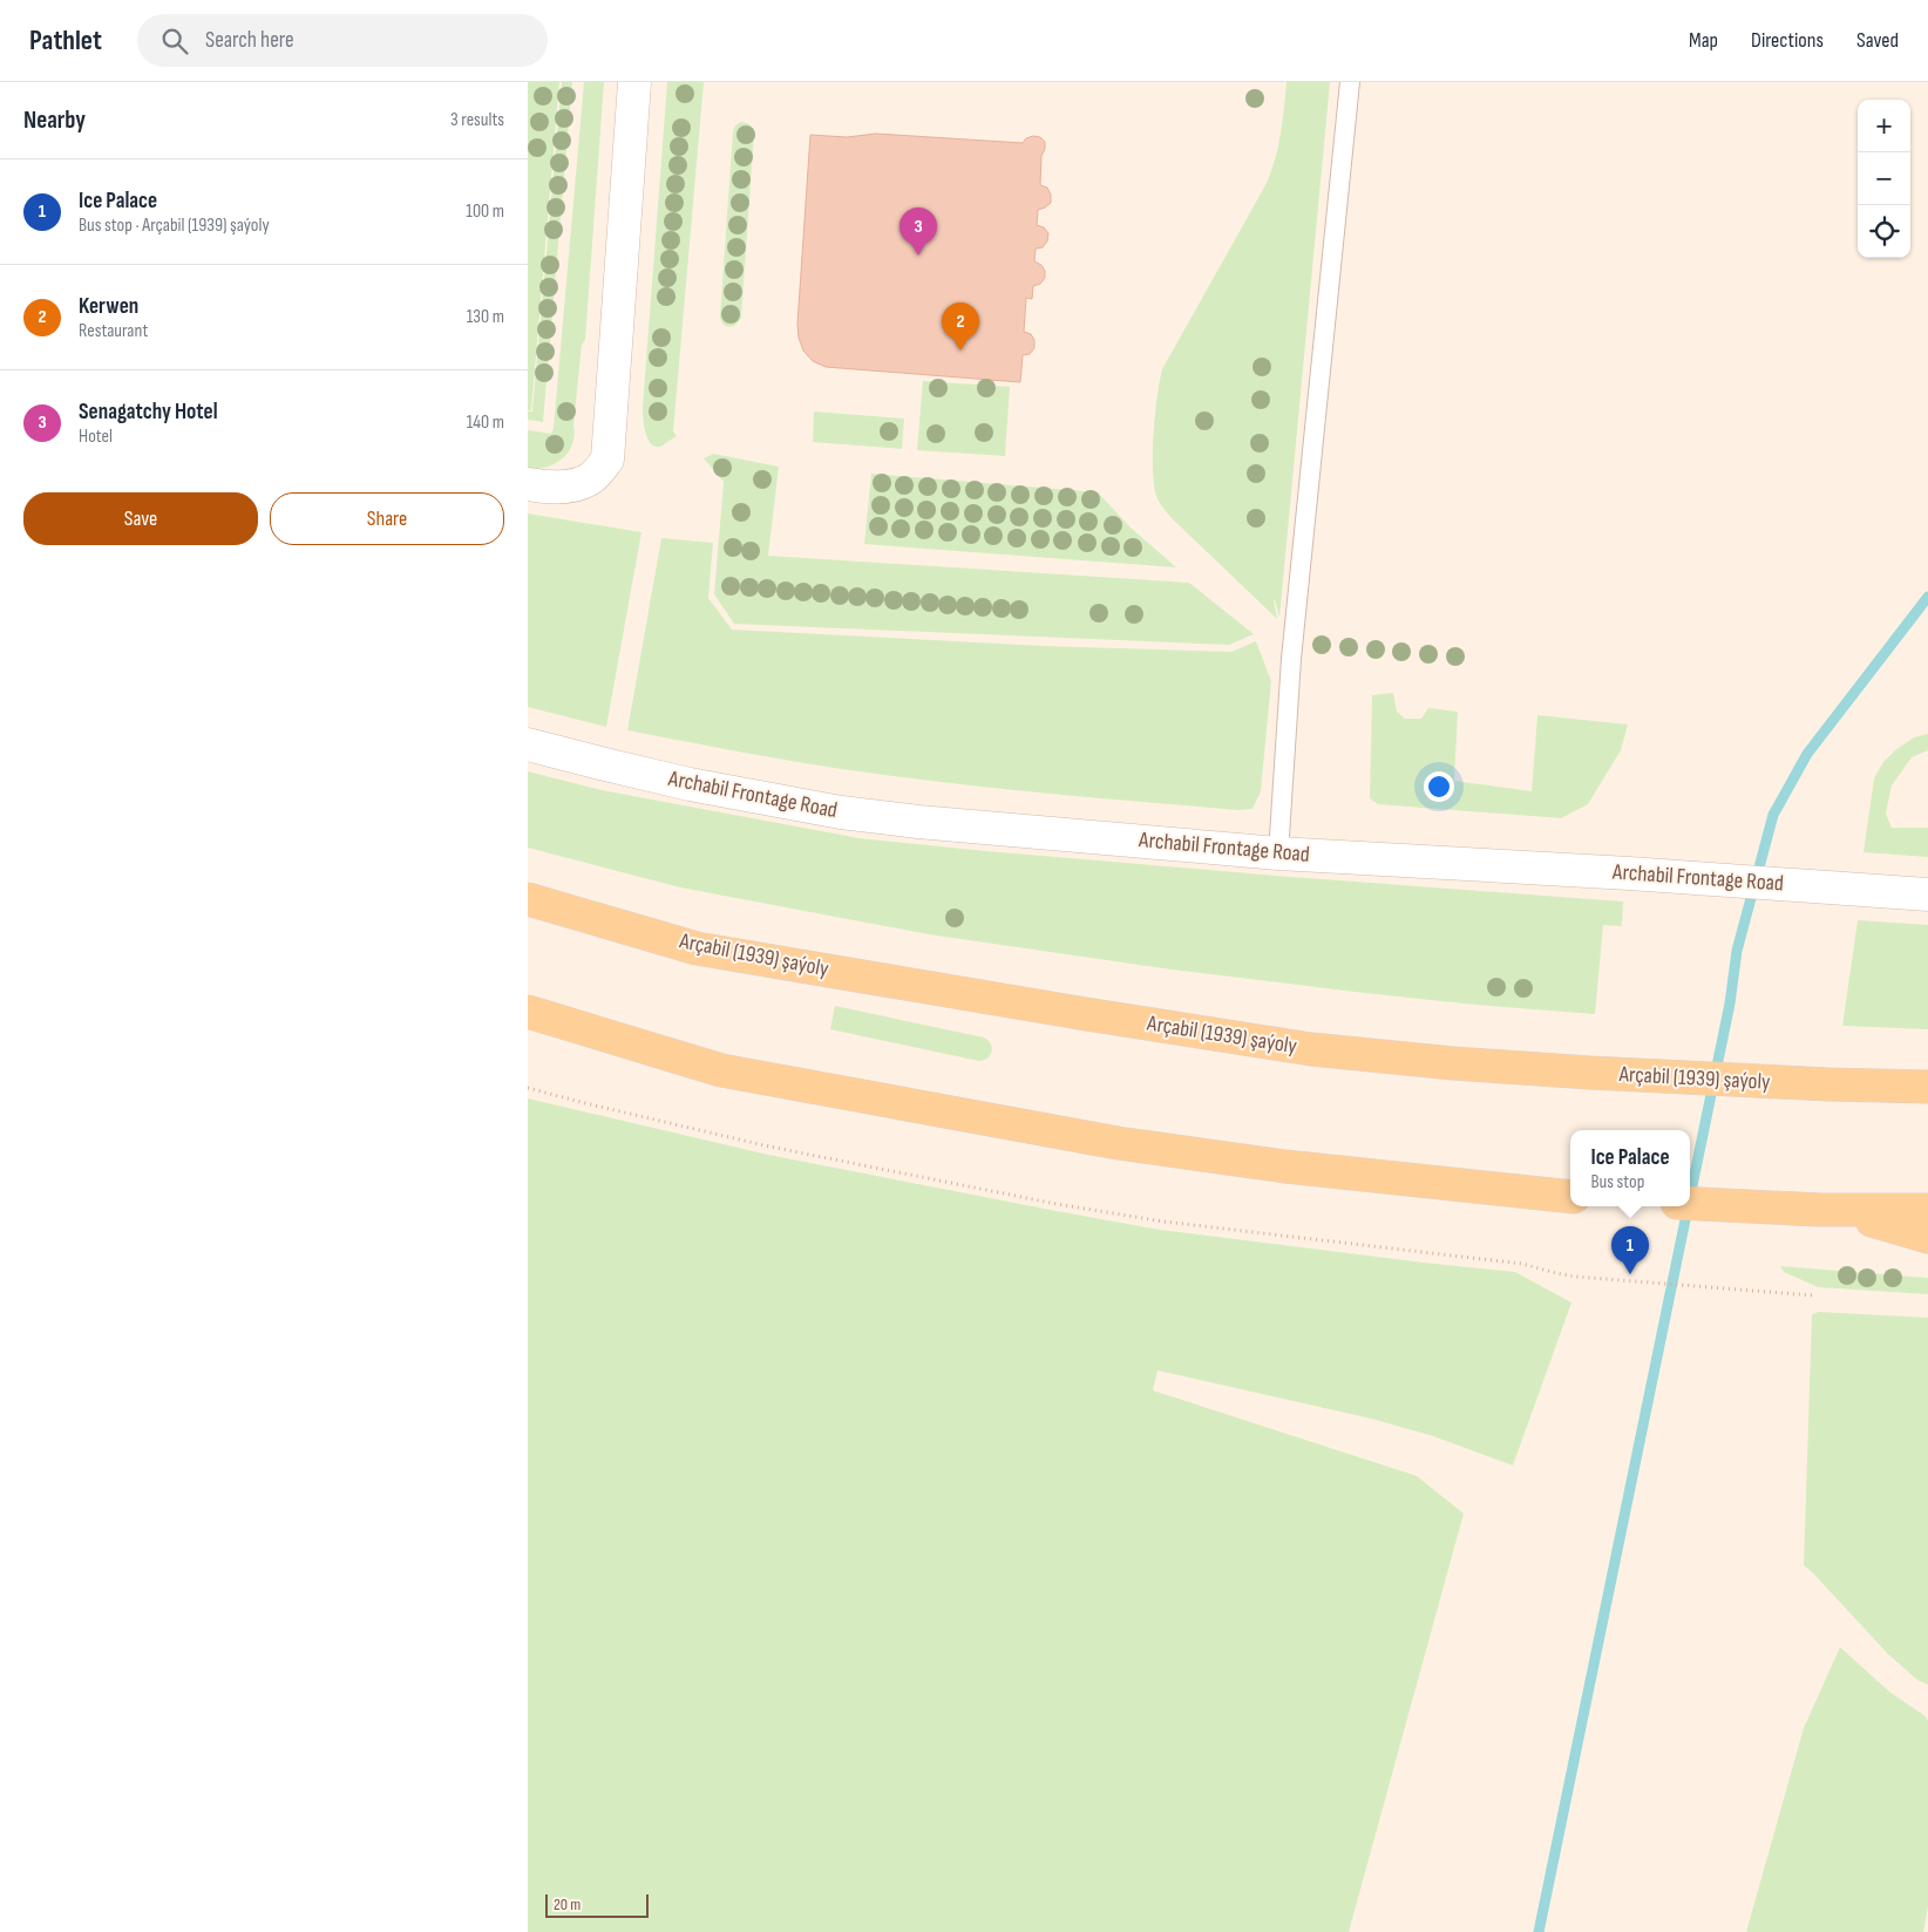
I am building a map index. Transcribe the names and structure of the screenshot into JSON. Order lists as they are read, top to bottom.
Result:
{
  "streets": {
    "main road": ["Arçabil (1939) şaýoly"],
    "street": ["Archabil Frontage Road"]
  },
  "scale_bar": "20 m",
  "page": {
    "header": "Pathlet",
    "search": "Search here",
    "nav": ["Map", "Directions", "Saved"],
    "heading": ["Nearby", "3 results"],
    "map_buttons": ["+", "−"],
    "list": [
      {
        "mark": "1",
        "name": "Ice Palace",
        "note": "Bus stop · Arçabil (1939) şaýoly",
        "value": "100 m"
      },
      {
        "mark": "2",
        "name": "Kerwen",
        "note": "Restaurant",
        "value": "130 m"
      },
      {
        "mark": "3",
        "name": "Senagatchy Hotel",
        "note": "Hotel",
        "value": "140 m"
      }
    ],
    "pins": ["3", "2", "1"],
    "buttons": ["Save", "Share"],
    "popup": ["Ice Palace", "Bus stop"],
    "scale": "20 m"
  }
}
